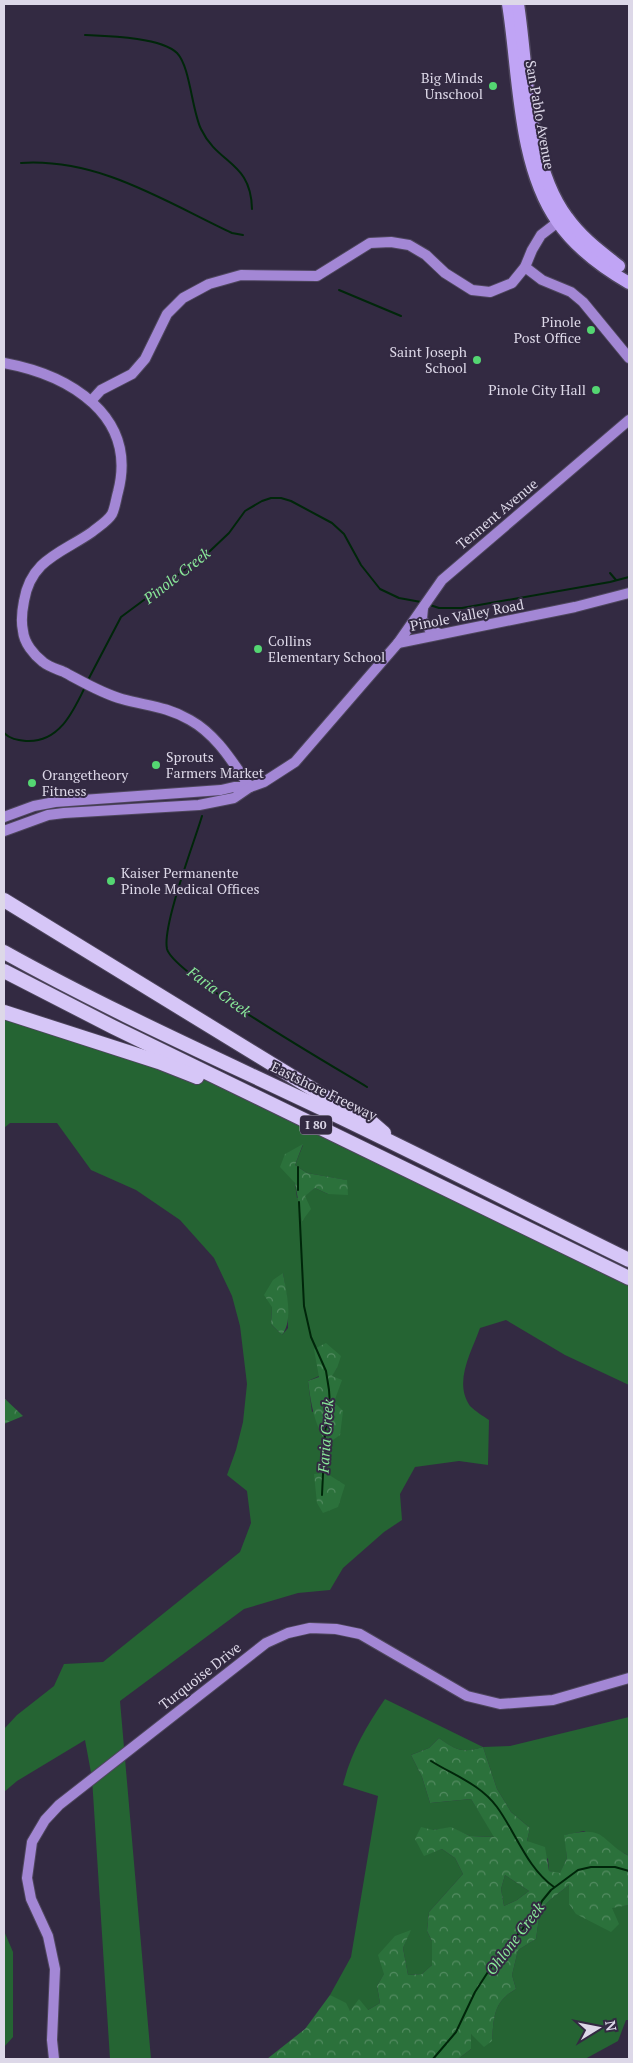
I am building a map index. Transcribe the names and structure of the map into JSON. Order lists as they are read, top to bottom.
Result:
{
  "streets": {
    "highway": ["Eastshore Freeway", "I 80"],
    "main road": ["San Pablo Avenue"],
    "street": ["Tennent Avenue", "Pinole Valley Road", "Turquoise Drive"]
  },
  "crossings": [
    ["Tennent Avenue", "Pinole Valley Road"]
  ],
  "water": ["Pinole Creek", "Faria Creek", "Ohlone Creek"],
  "places": [
    "Big Minds Unschool",
    "Pinole Post Office",
    "Saint Joseph School",
    "Pinole City Hall",
    "Collins Elementary School",
    "Sprouts Farmers Market",
    "Orangetheory Fitness",
    "Kaiser Permanente Pinole Medical Offices"
  ],
  "north": "right"
}
